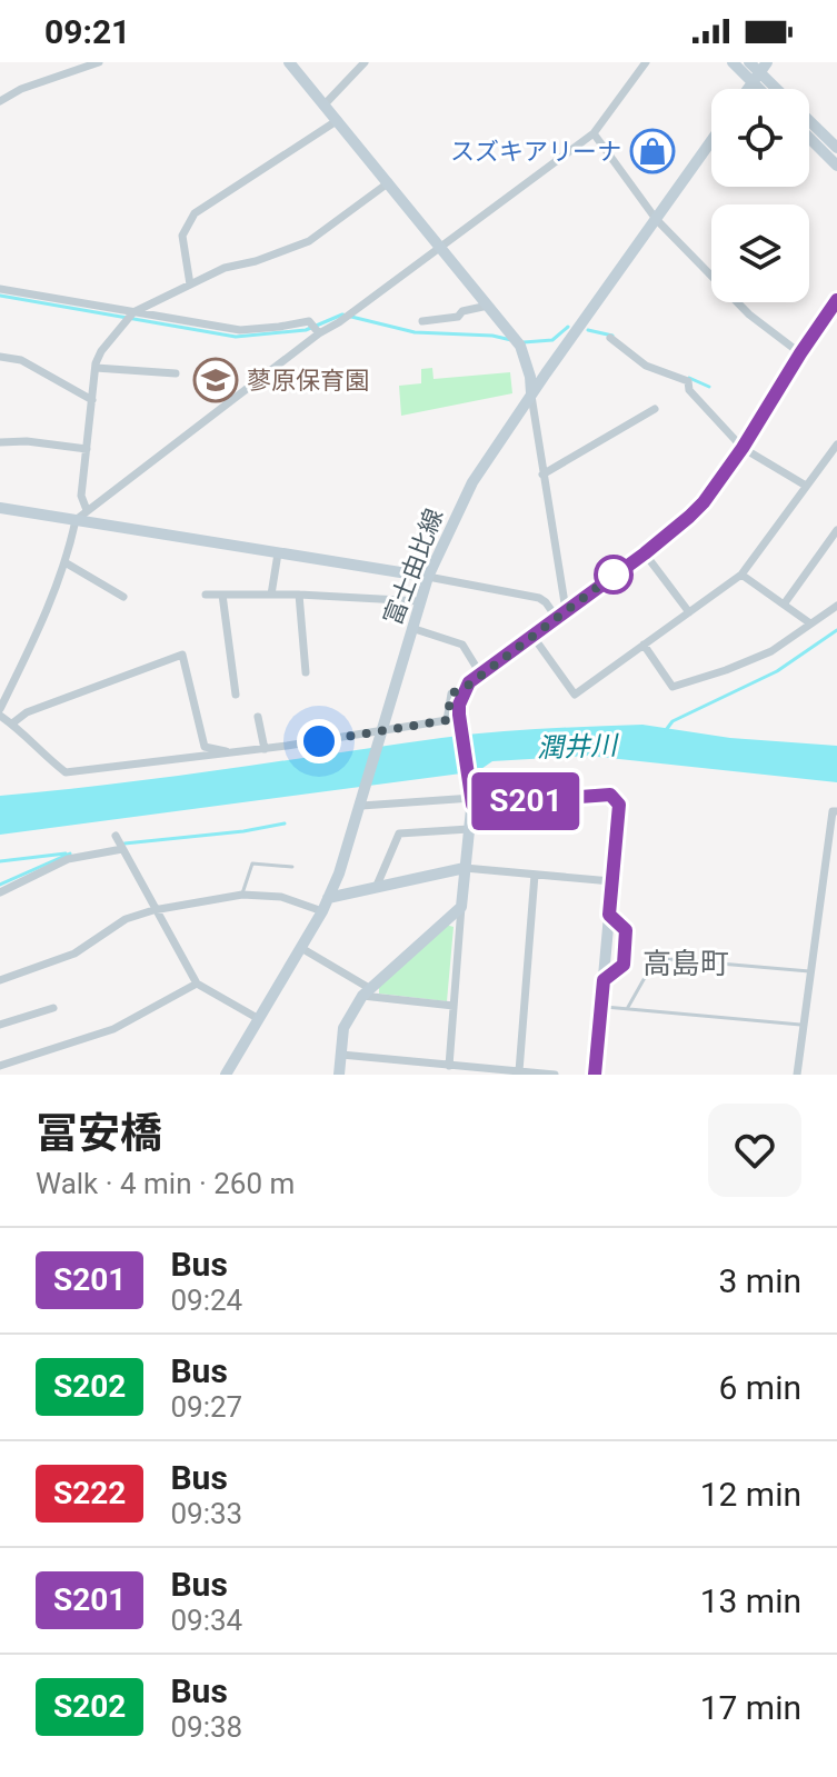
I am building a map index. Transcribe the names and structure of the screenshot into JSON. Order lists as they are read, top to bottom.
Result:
{
  "streets": {
    "street": ["富士由比線"]
  },
  "districts": ["高島町"],
  "water": ["潤井川"],
  "places": {
    "shop": ["スズキアリーナ"],
    "school or university": ["蓼原保育園"]
  },
  "lines": ["bus line S201"],
  "page": {
    "status": "09:21",
    "on_map": "S201",
    "heading": ["冨安橋", "Walk · 4 min · 260 m"],
    "list": [
      {
        "mark": "S201",
        "name": "Bus",
        "note": "09:24",
        "value": "3 min"
      },
      {
        "mark": "S202",
        "name": "Bus",
        "note": "09:27",
        "value": "6 min"
      },
      {
        "mark": "S222",
        "name": "Bus",
        "note": "09:33",
        "value": "12 min"
      },
      {
        "mark": "S201",
        "name": "Bus",
        "note": "09:34",
        "value": "13 min"
      },
      {
        "mark": "S202",
        "name": "Bus",
        "note": "09:38",
        "value": "17 min"
      }
    ]
  }
}
